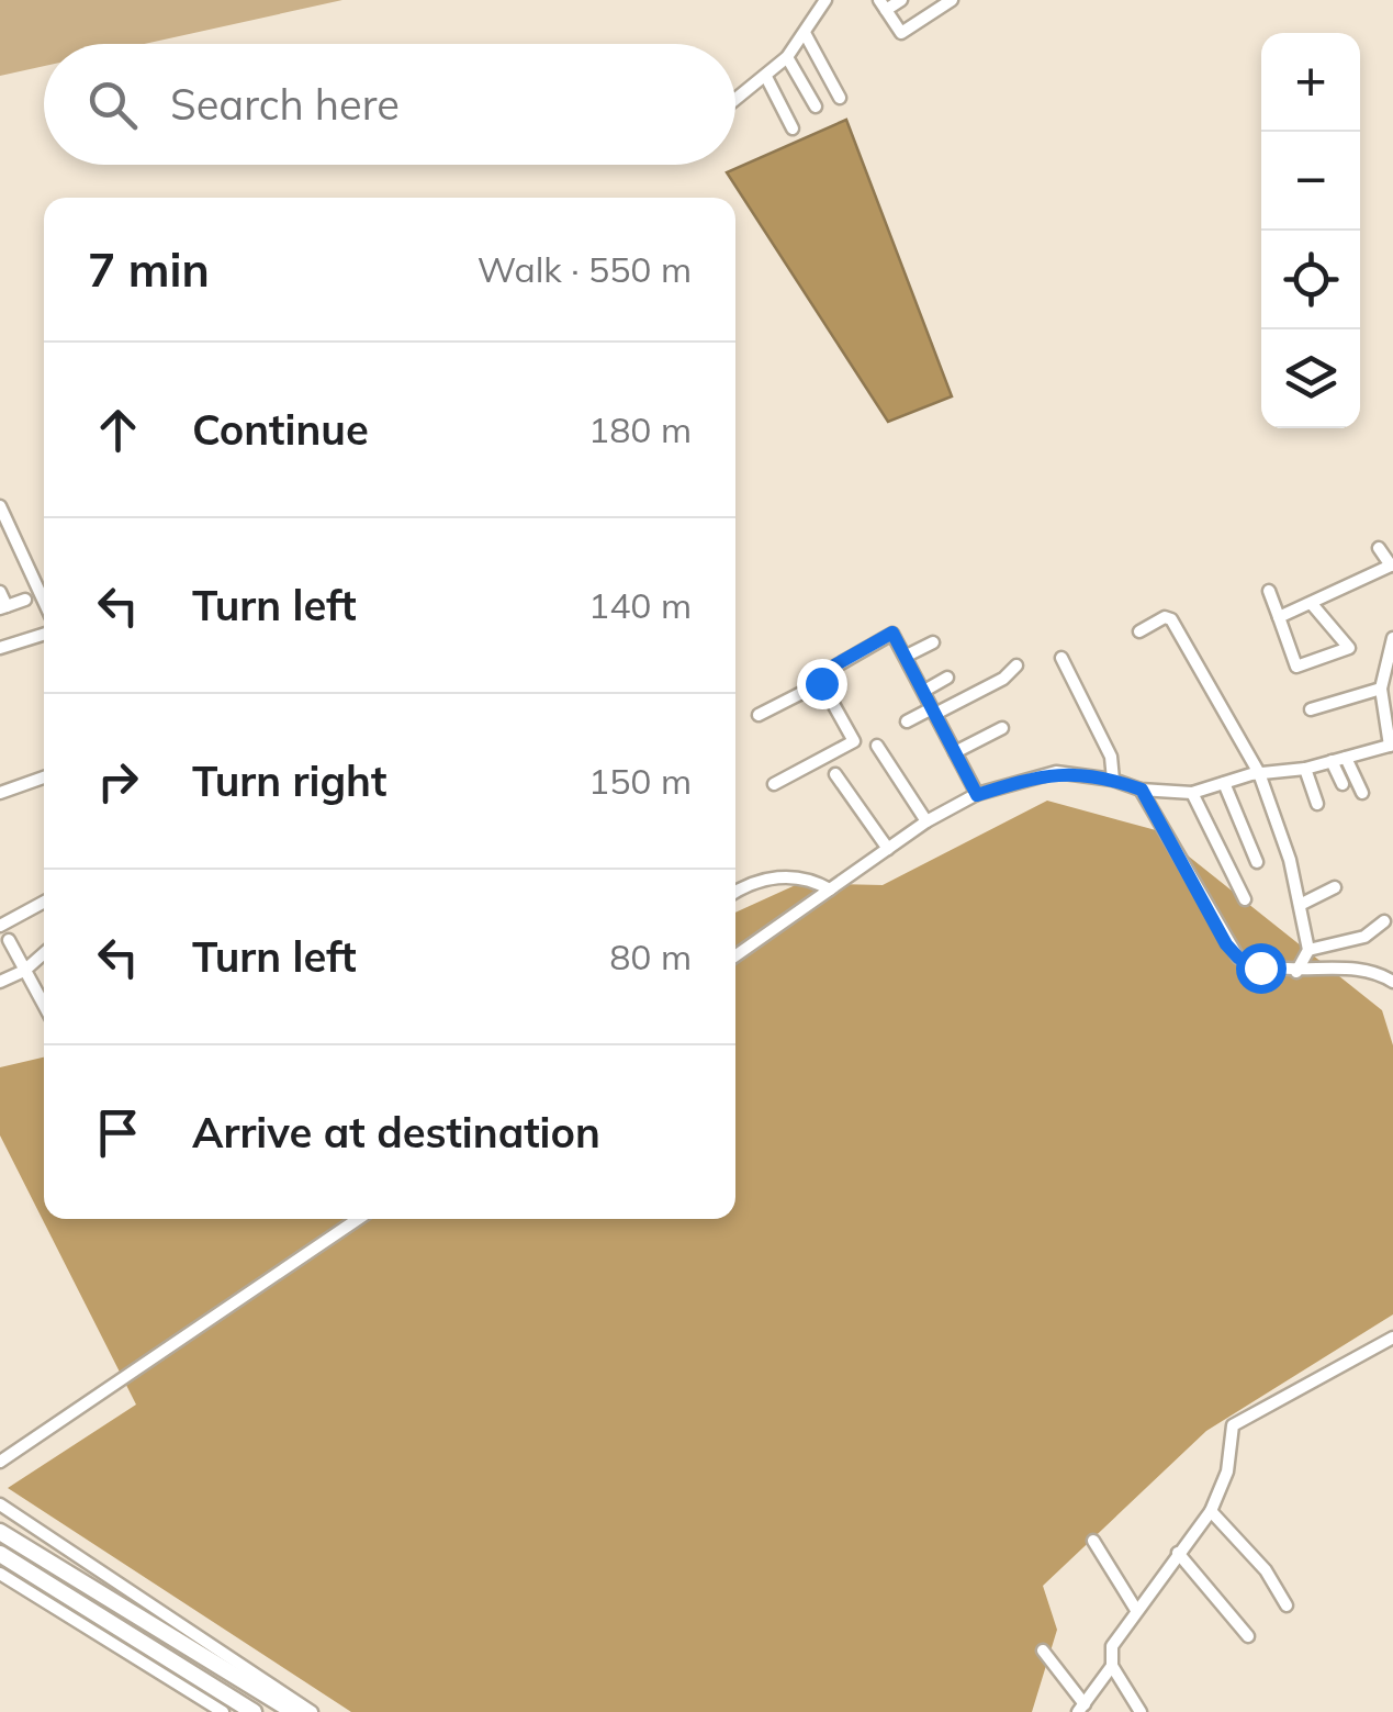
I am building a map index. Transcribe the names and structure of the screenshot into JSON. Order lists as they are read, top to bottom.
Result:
{
  "page": {
    "map_buttons": ["+", "−"],
    "search": "Search here",
    "heading": ["7 min", "Walk · 550 m"],
    "list": [
      ["Continue", "180 m"],
      ["Turn left", "140 m"],
      ["Turn right", "150 m"],
      ["Turn left", "80 m"],
      "Arrive at destination"
    ]
  }
}
